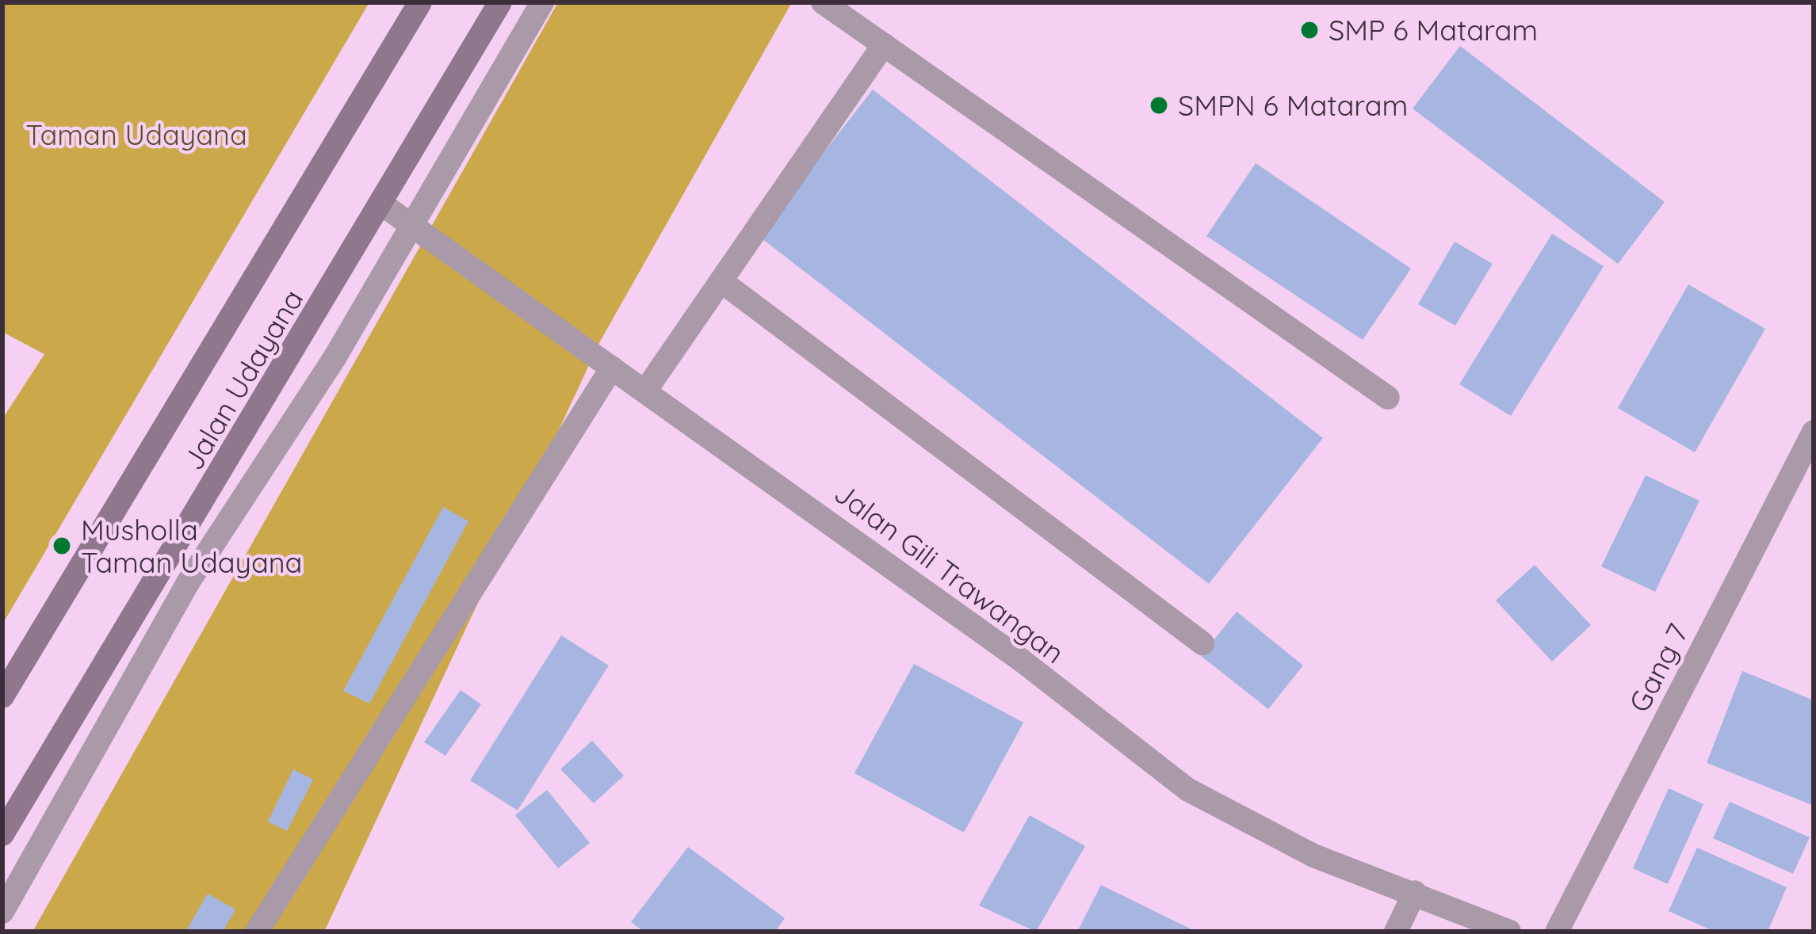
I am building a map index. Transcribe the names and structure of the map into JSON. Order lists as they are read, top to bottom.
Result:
{
  "streets": {
    "main road": ["Jalan Udayana"],
    "street": ["Jalan Gili Trawangan", "Gang 7"]
  },
  "crossings": [
    ["Jalan Udayana", "Jalan Gili Trawangan"]
  ],
  "parks": ["Taman Udayana"],
  "places": ["SMP 6 Mataram", "SMPN 6 Mataram", "Musholla Taman Udayana"]
}
